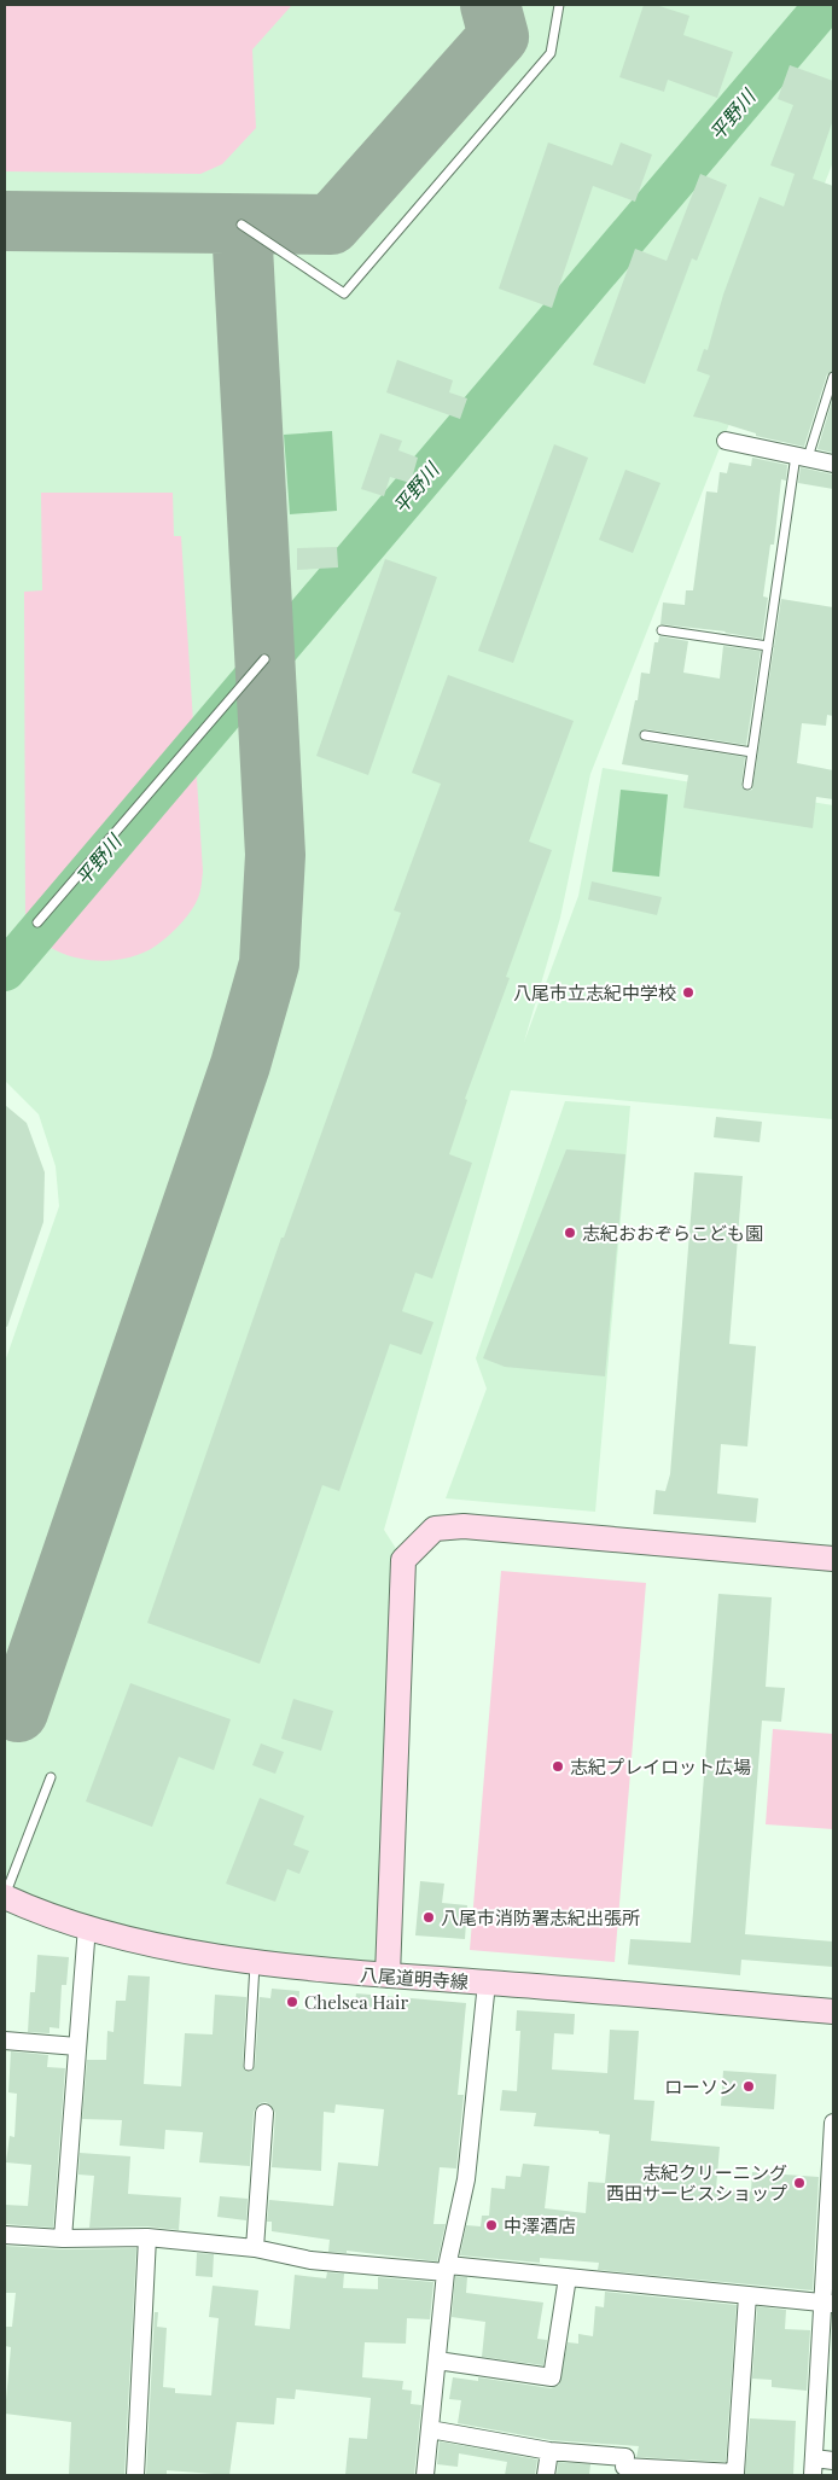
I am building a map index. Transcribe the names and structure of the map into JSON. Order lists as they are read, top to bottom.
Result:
{
  "streets": {
    "street": ["八尾道明寺線"]
  },
  "water": ["平野川"],
  "places": [
    "八尾市立志紀中学校",
    "志紀おおぞらこども園",
    "志紀プレイロット広場",
    "八尾市消防署志紀出張所",
    "Chelsea Hair",
    "ローソン",
    "志紀クリーニング 西田サービスショップ",
    "中澤酒店"
  ]
}
